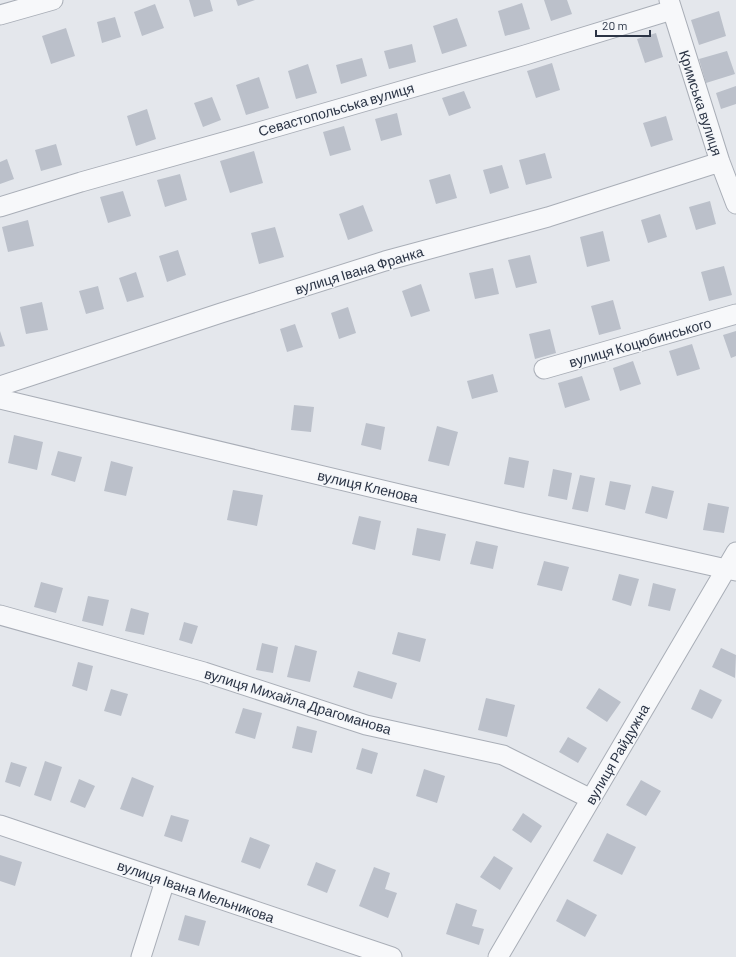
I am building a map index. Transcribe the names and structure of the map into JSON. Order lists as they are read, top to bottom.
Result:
{
  "streets": {
    "street": [
      "Кримська вулиця",
      "Севастопольська вулиця",
      "вулиця Івана Франка",
      "вулиця Коцюбинського",
      "вулиця Кленова",
      "вулиця Михайла Драгоманова",
      "вулиця Райдужна",
      "вулиця Івана Мельникова"
    ]
  },
  "crossings": [
    ["Кримська вулиця", "Севастопольська вулиця"],
    ["Кримська вулиця", "вулиця Івана Франка"],
    ["вулиця Кленова", "вулиця Райдужна"],
    ["вулиця Михайла Драгоманова", "вулиця Райдужна"]
  ],
  "scale_bar": "20 m"
}
